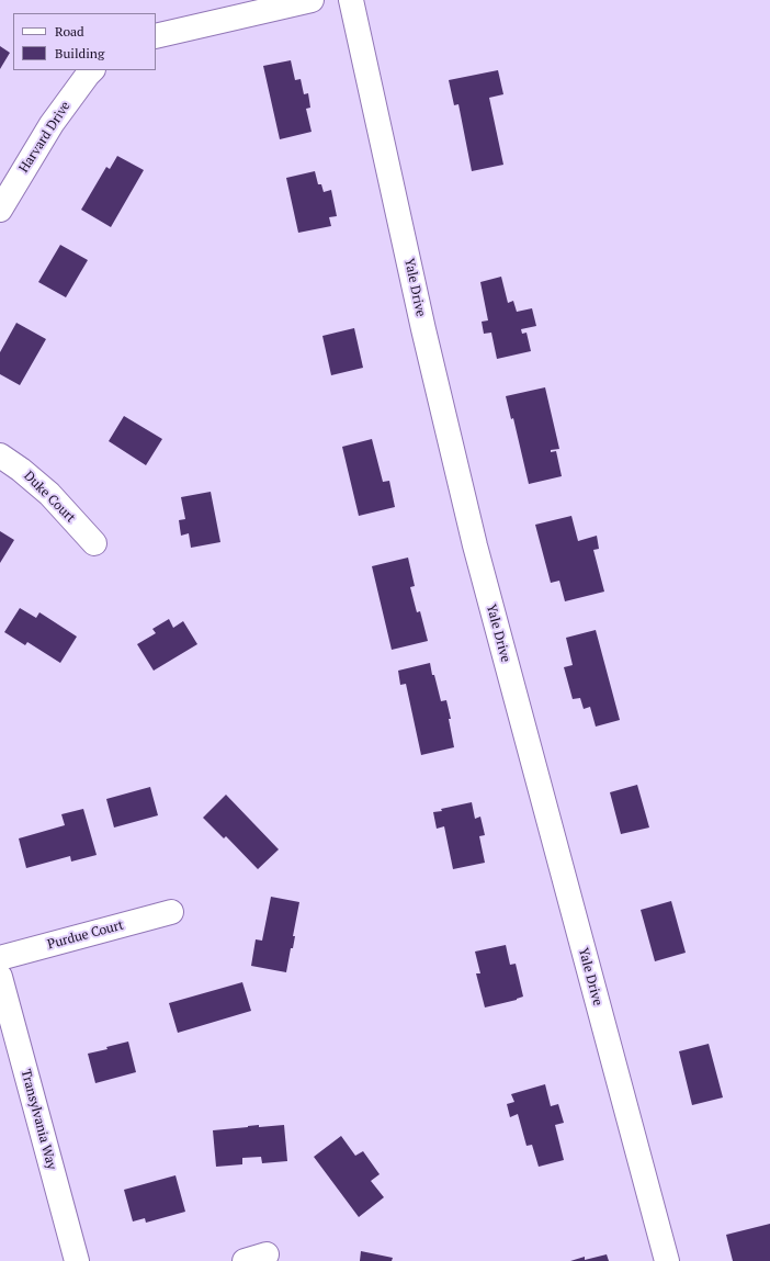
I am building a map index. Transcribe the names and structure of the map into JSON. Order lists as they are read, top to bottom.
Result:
{
  "streets": {
    "street": [
      "Harvard Drive",
      "Yale Drive",
      "Duke Court",
      "Purdue Court",
      "Transylvania Way"
    ]
  },
  "legend": ["Road", "Building"]
}
